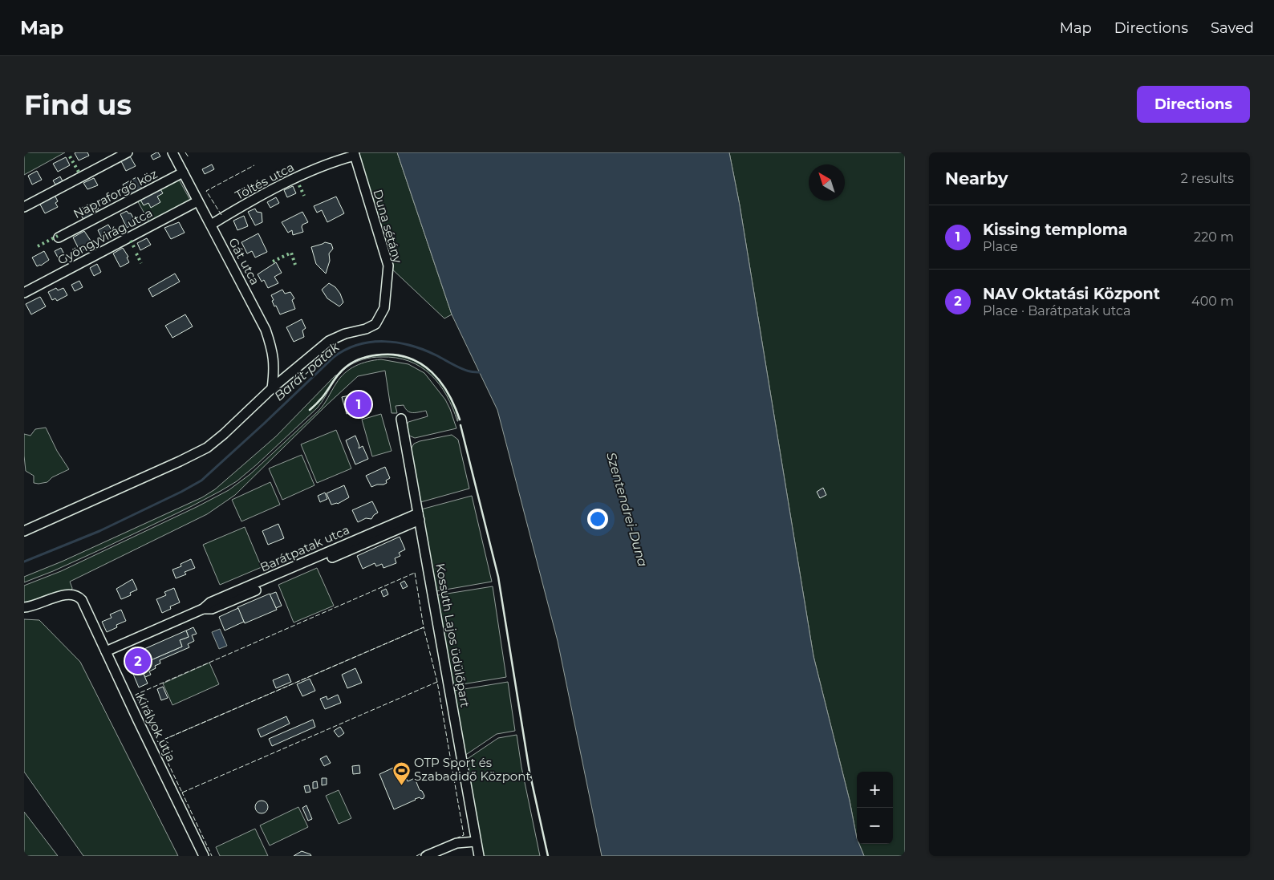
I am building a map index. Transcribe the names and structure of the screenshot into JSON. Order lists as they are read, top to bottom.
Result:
{
  "streets": {
    "street": [
      "Töltés utca",
      "Napraforgó köz",
      "Duna sétány",
      "Gyöngyvirág utca",
      "Gát utca",
      "Barátpatak utca",
      "Kossuth Lajos üdülőpart",
      "Királyok útja"
    ]
  },
  "crossings": [
    ["Töltés utca", "Duna sétány"],
    ["Töltés utca", "Gát utca"],
    ["Napraforgó köz", "Gát utca"],
    ["Duna sétány", "Gát utca"],
    ["Gyöngyvirág utca", "Gát utca"],
    ["Barátpatak utca", "Kossuth Lajos üdülőpart"],
    ["Barátpatak utca", "Királyok útja"]
  ],
  "water": ["Barát-patak", "Szentendrei-Duna"],
  "places": {
    "sports": ["OTP Sport és Szabadidő Központ"]
  },
  "north": "top left",
  "page": {
    "header": "Map",
    "nav": ["Map", "Directions", "Saved"],
    "buttons": "Directions",
    "title": "Find us",
    "heading": ["Nearby", "2 results"],
    "list": [
      {
        "mark": "1",
        "name": "Kissing temploma",
        "note": "Place",
        "value": "220 m"
      },
      {
        "mark": "2",
        "name": "NAV Oktatási Központ",
        "note": "Place · Barátpatak utca",
        "value": "400 m"
      }
    ],
    "pins": ["1", "2"],
    "map_buttons": ["+", "−"]
  }
}
